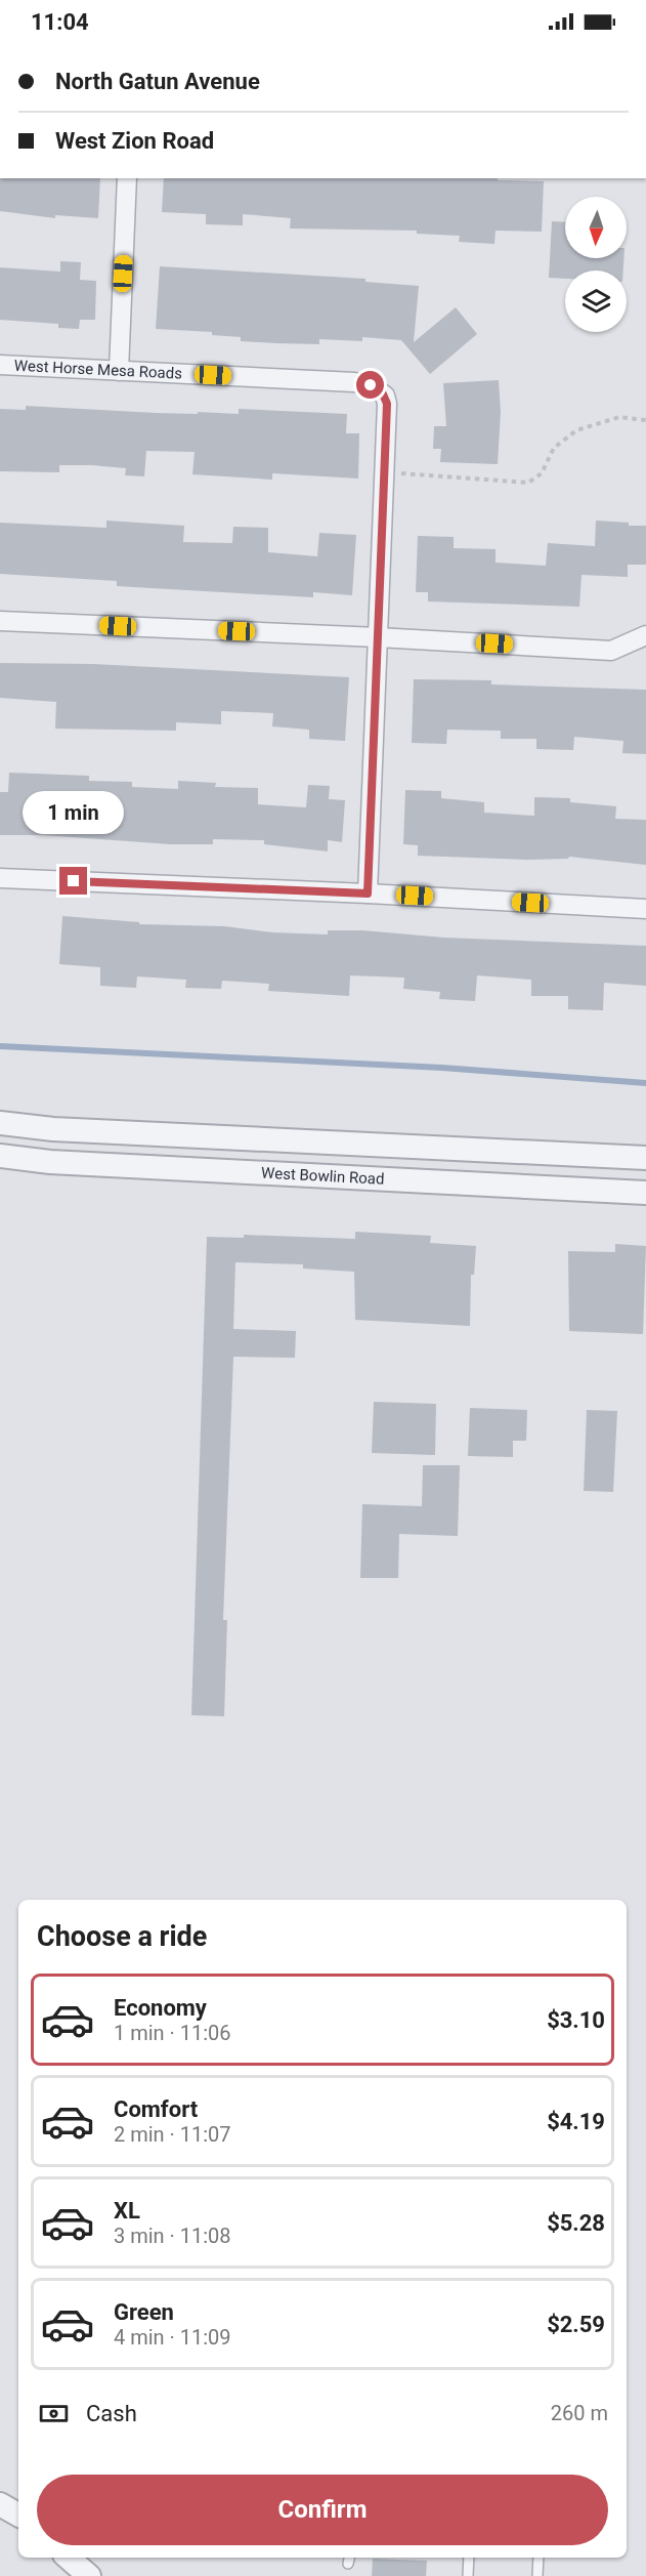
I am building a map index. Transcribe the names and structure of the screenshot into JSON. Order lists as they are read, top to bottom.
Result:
{
  "streets": {
    "street": ["West Horse Mesa Roads", "West Bowlin Road"]
  },
  "north": "bottom",
  "page": {
    "status": "11:04",
    "banner": ["North Gatun Avenue", "West Zion Road"],
    "bubble": "1 min",
    "heading": "Choose a ride",
    "list": [
      {
        "name": "Economy",
        "note": "1 min · 11:06",
        "value": "$3.10"
      },
      {
        "name": "Comfort",
        "note": "2 min · 11:07",
        "value": "$4.19"
      },
      {
        "name": "XL",
        "note": "3 min · 11:08",
        "value": "$5.28"
      },
      {
        "name": "Green",
        "note": "4 min · 11:09",
        "value": "$2.59"
      }
    ],
    "pay": ["Cash", "260 m"],
    "buttons": "Confirm"
  }
}
